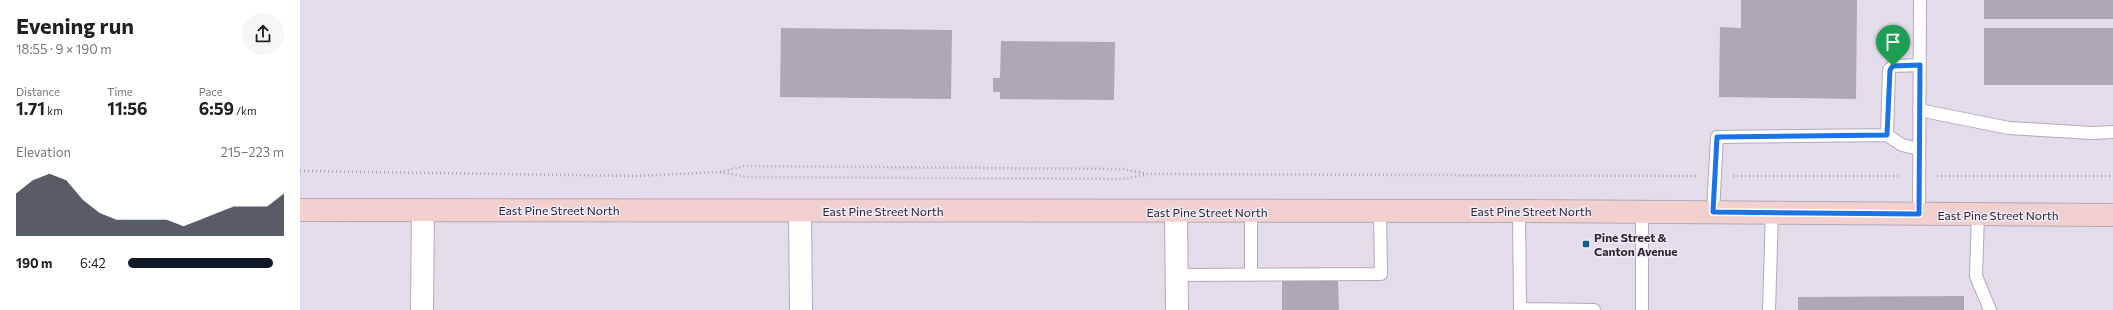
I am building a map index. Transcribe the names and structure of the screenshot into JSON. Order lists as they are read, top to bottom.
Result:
{
  "streets": {
    "main road": ["East Pine Street North"]
  },
  "places": {
    "transit": ["Pine Street & Canton Avenue"]
  },
  "page": {
    "heading": ["Evening run", "18:55 · 9 × 190 m"],
    "stats": [
      ["Distance", "1.71 km"],
      ["Time", "11:56"],
      ["Pace", "6:59 /km"]
    ],
    "chart": ["Elevation", "215–223 m"],
    "list": [
      {
        "name": "190 m",
        "note": "6:42"
      }
    ]
  }
}
